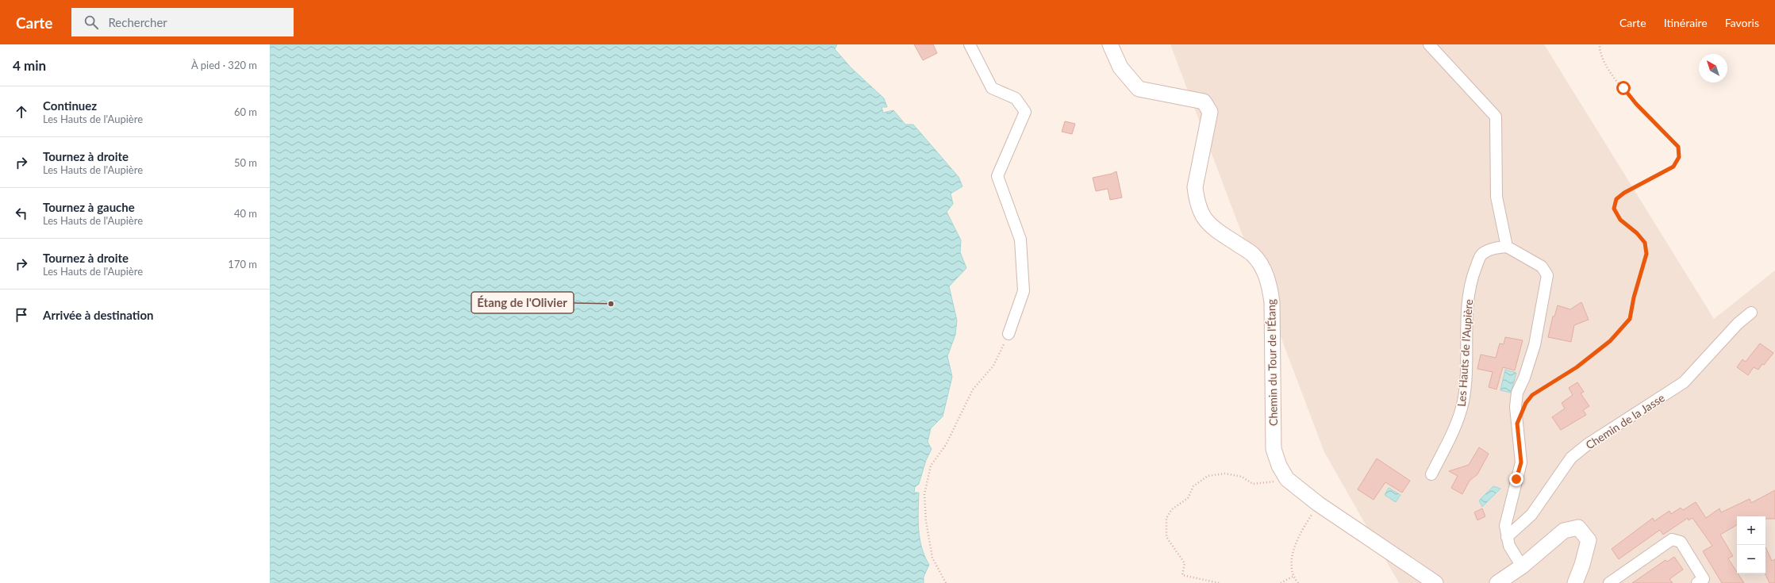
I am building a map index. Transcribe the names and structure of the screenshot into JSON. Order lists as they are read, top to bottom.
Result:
{
  "streets": {
    "street": ["Les Hauts de l'Aupière", "Chemin du Tour de l'Étang", "Chemin de la Jasse"]
  },
  "places": ["Étang de l'Olivier"],
  "north": "top left",
  "page": {
    "header": "Carte",
    "search": "Rechercher",
    "nav": ["Carte", "Itinéraire", "Favoris"],
    "heading": ["4 min", "À pied · 320 m"],
    "list": [
      ["Continuez", "Les Hauts de l'Aupière", "60 m"],
      ["Tournez à droite", "Les Hauts de l'Aupière", "50 m"],
      ["Tournez à gauche", "Les Hauts de l'Aupière", "40 m"],
      ["Tournez à droite", "Les Hauts de l'Aupière", "170 m"],
      "Arrivée à destination"
    ],
    "map_buttons": ["+", "−"]
  }
}
